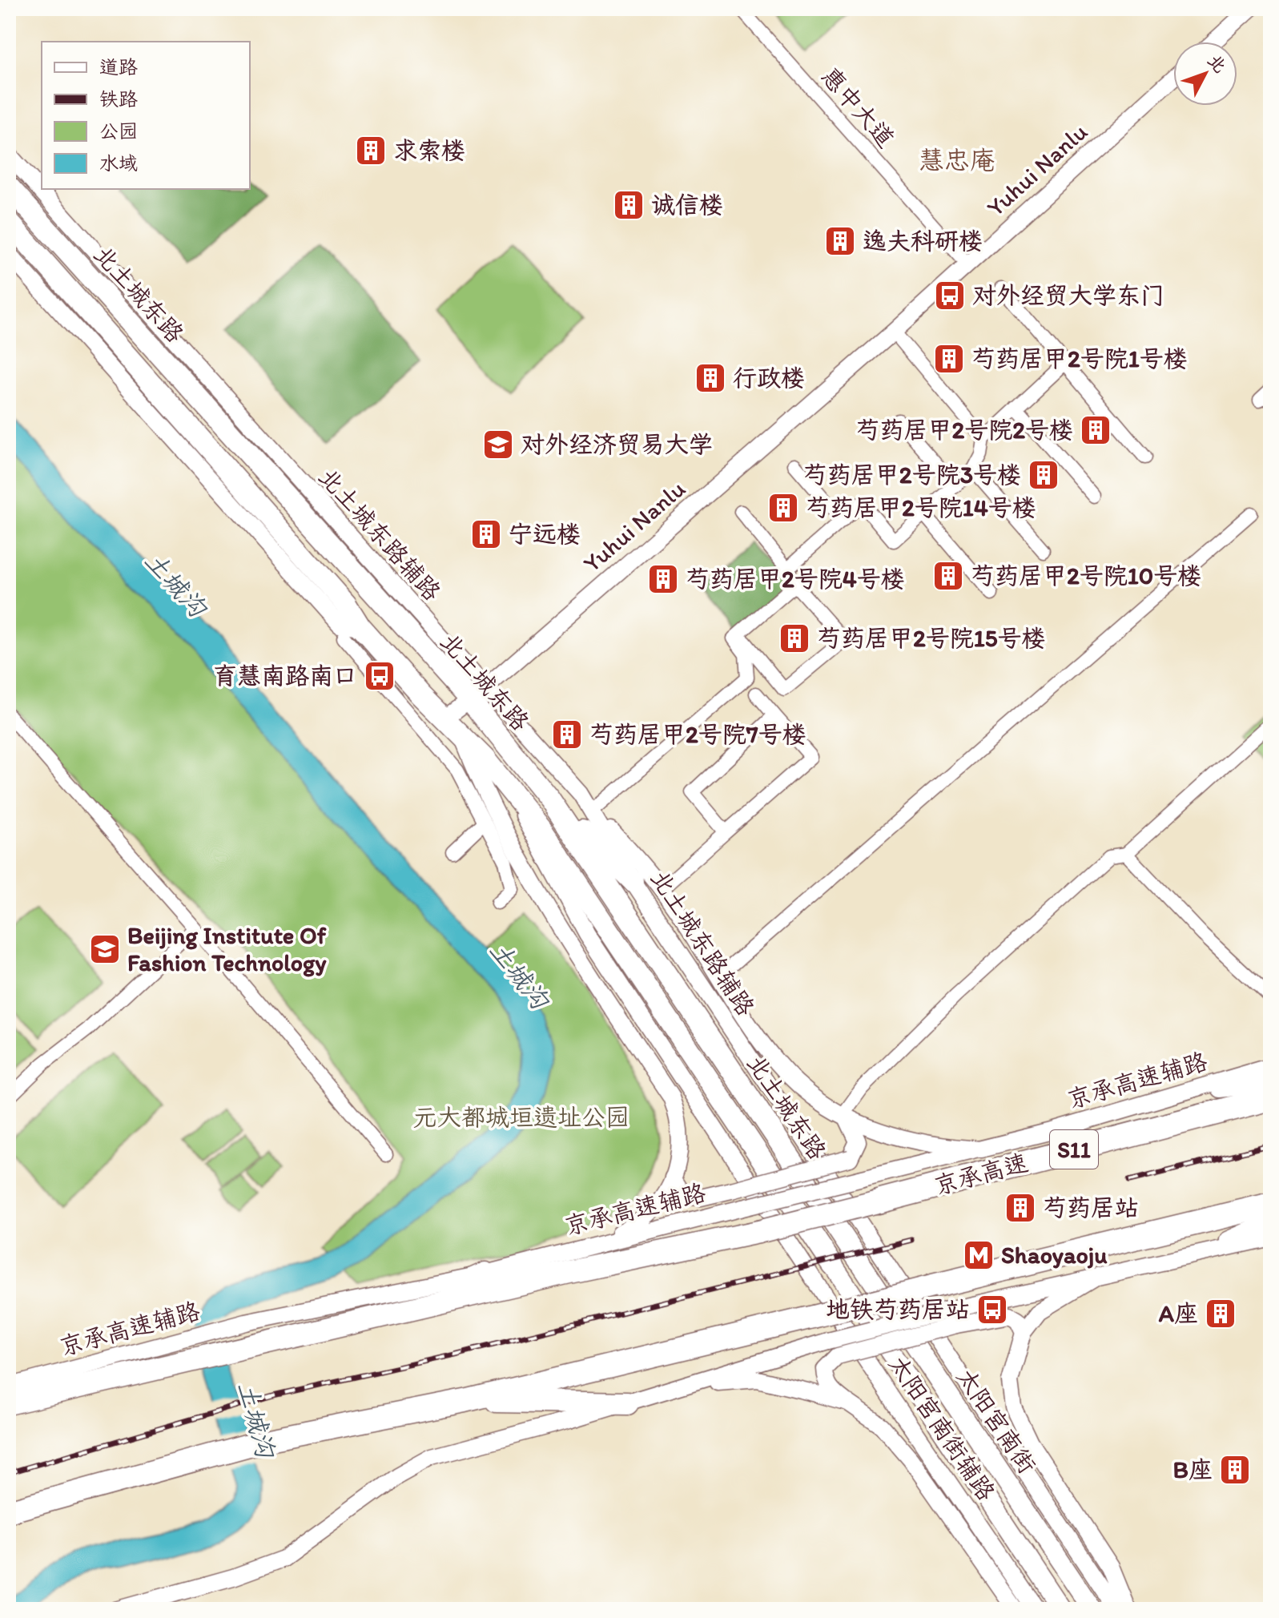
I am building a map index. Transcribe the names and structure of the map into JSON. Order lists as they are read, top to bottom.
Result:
{
  "streets": {
    "highway": ["S11", "京承高速"],
    "main road": ["北土城东路", "太阳宫南街"],
    "street": [
      "惠中大道",
      "Yuhui Nanlu",
      "北土城东路辅路",
      "京承高速辅路",
      "太阳宫南街辅路"
    ]
  },
  "crossings": [
    ["惠中大道", "Yuhui Nanlu"],
    ["Yuhui Nanlu", "北土城东路"],
    ["Yuhui Nanlu", "北土城东路辅路"],
    ["北土城东路", "北土城东路辅路"],
    ["北土城东路", "太阳宫南街"],
    ["北土城东路辅路", "太阳宫南街辅路"]
  ],
  "districts": ["慧忠庵"],
  "water": ["土城沟"],
  "parks": ["元大都城垣遗址公园"],
  "places": {
    "building": [
      "求索楼",
      "诚信楼",
      "逸夫科研楼",
      "芍药居甲2号院1号楼",
      "行政楼",
      "芍药居甲2号院2号楼",
      "芍药居甲2号院3号楼",
      "芍药居甲2号院14号楼",
      "宁远楼",
      "芍药居甲2号院10号楼",
      "芍药居甲2号院4号楼",
      "芍药居甲2号院15号楼",
      "芍药居甲2号院7号楼",
      "芍药居站",
      "A座",
      "B座"
    ],
    "bus stop": ["对外经贸大学东门", "育慧南路南口", "地铁芍药居站"],
    "school or university": ["对外经济贸易大学", "Beijing Institute Of Fashion Technology"],
    "metro station": ["Shaoyaoju"]
  },
  "legend": [
    "道路",
    "铁路",
    "公园",
    "水域"
  ],
  "north": "top right"
}
